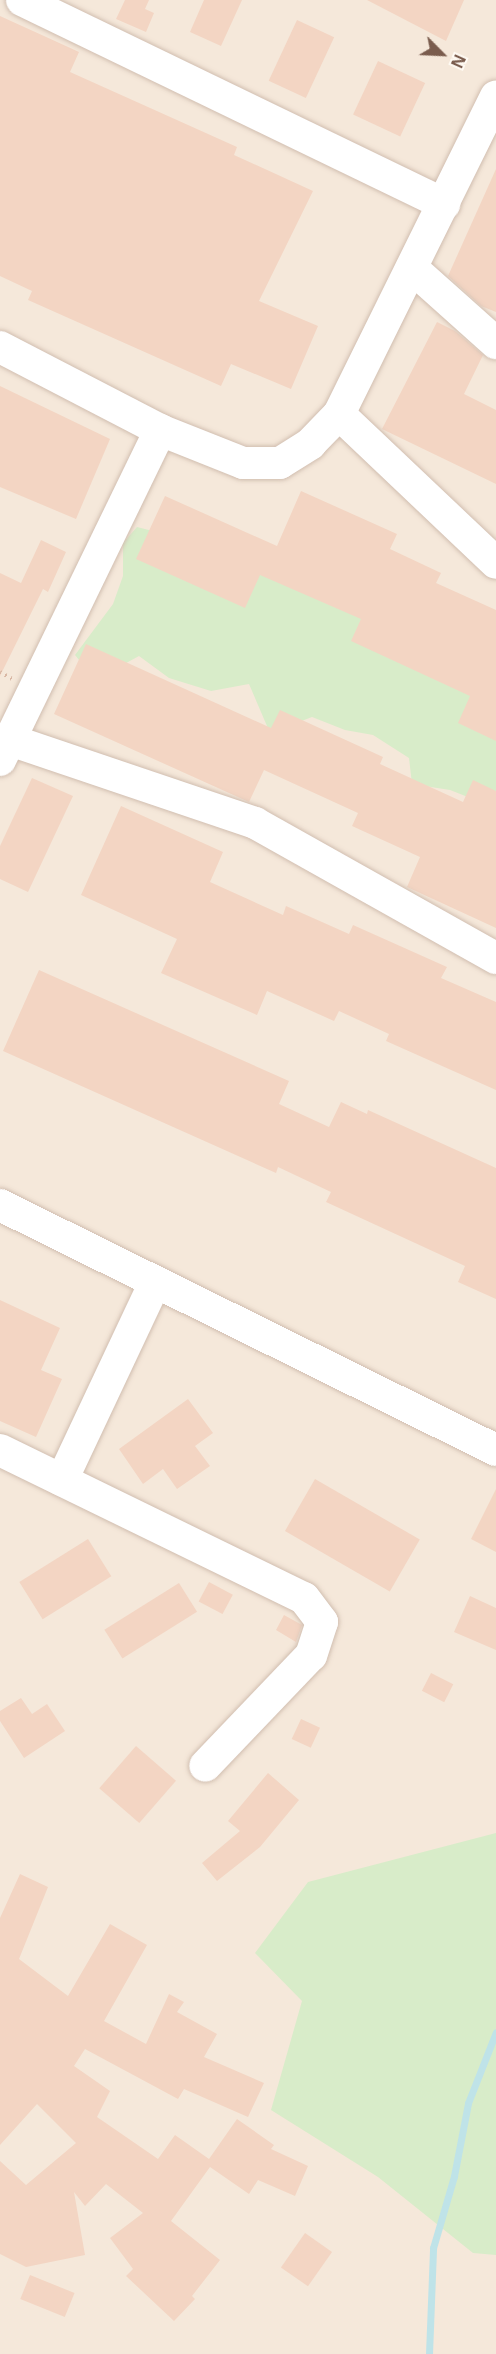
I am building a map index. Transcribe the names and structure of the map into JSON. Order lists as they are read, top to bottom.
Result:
{
  "north": "bottom right"
}
